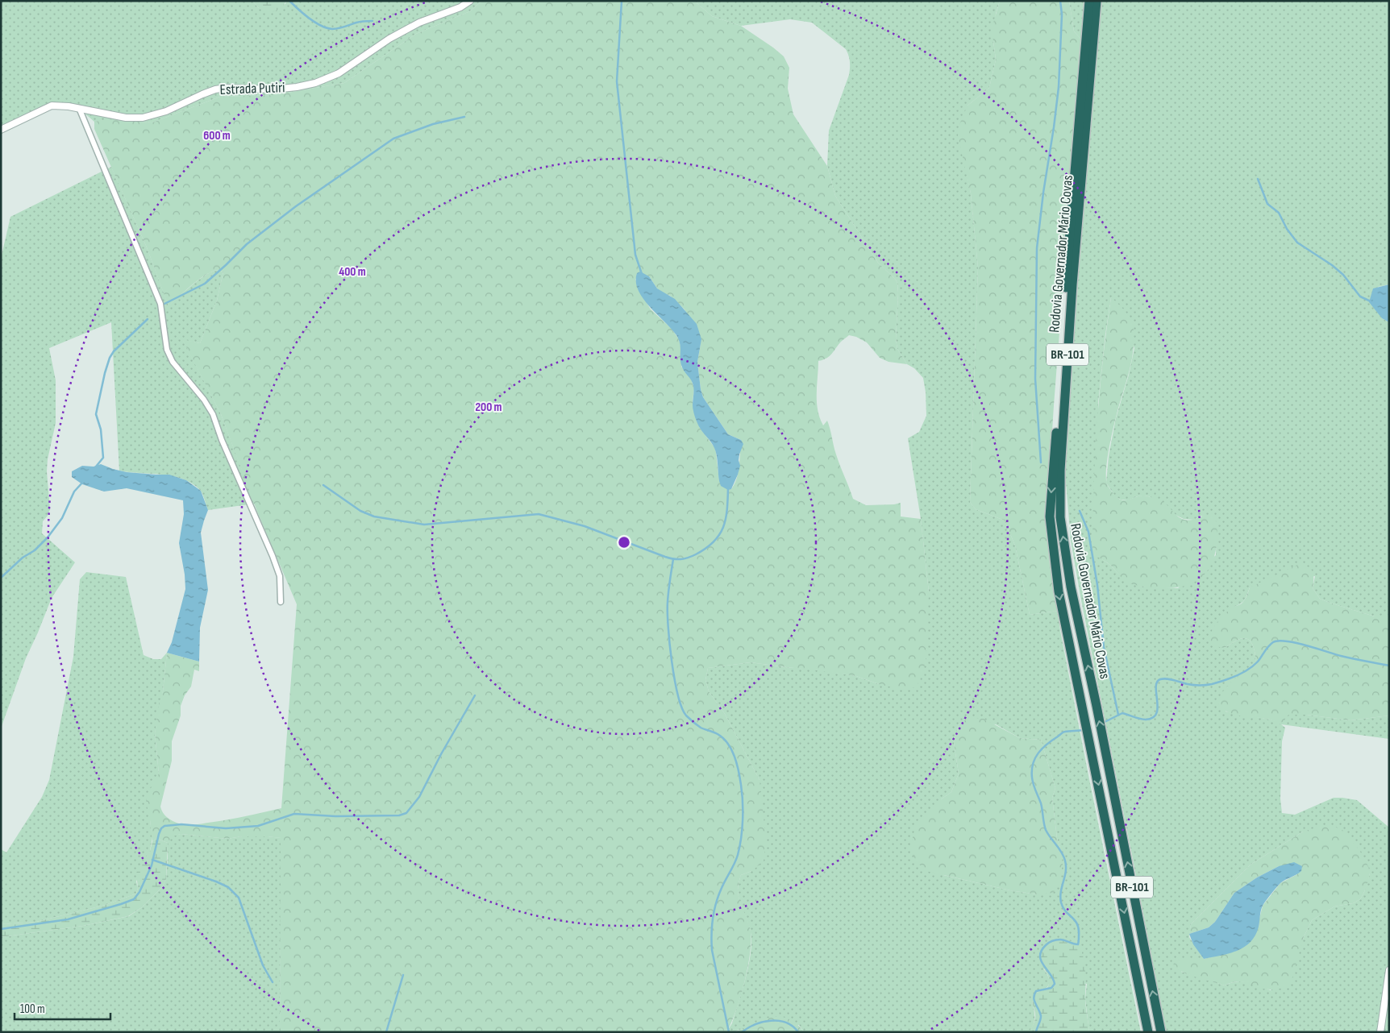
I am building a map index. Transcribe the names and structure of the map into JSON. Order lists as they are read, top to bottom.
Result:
{
  "streets": {
    "highway": ["Rodovia Governador Mário Covas", "BR-101"],
    "street": ["Estrada Putiri"]
  },
  "scale_bar": "100 m",
  "rings": ["600 m", "400 m", "200 m"]
}
